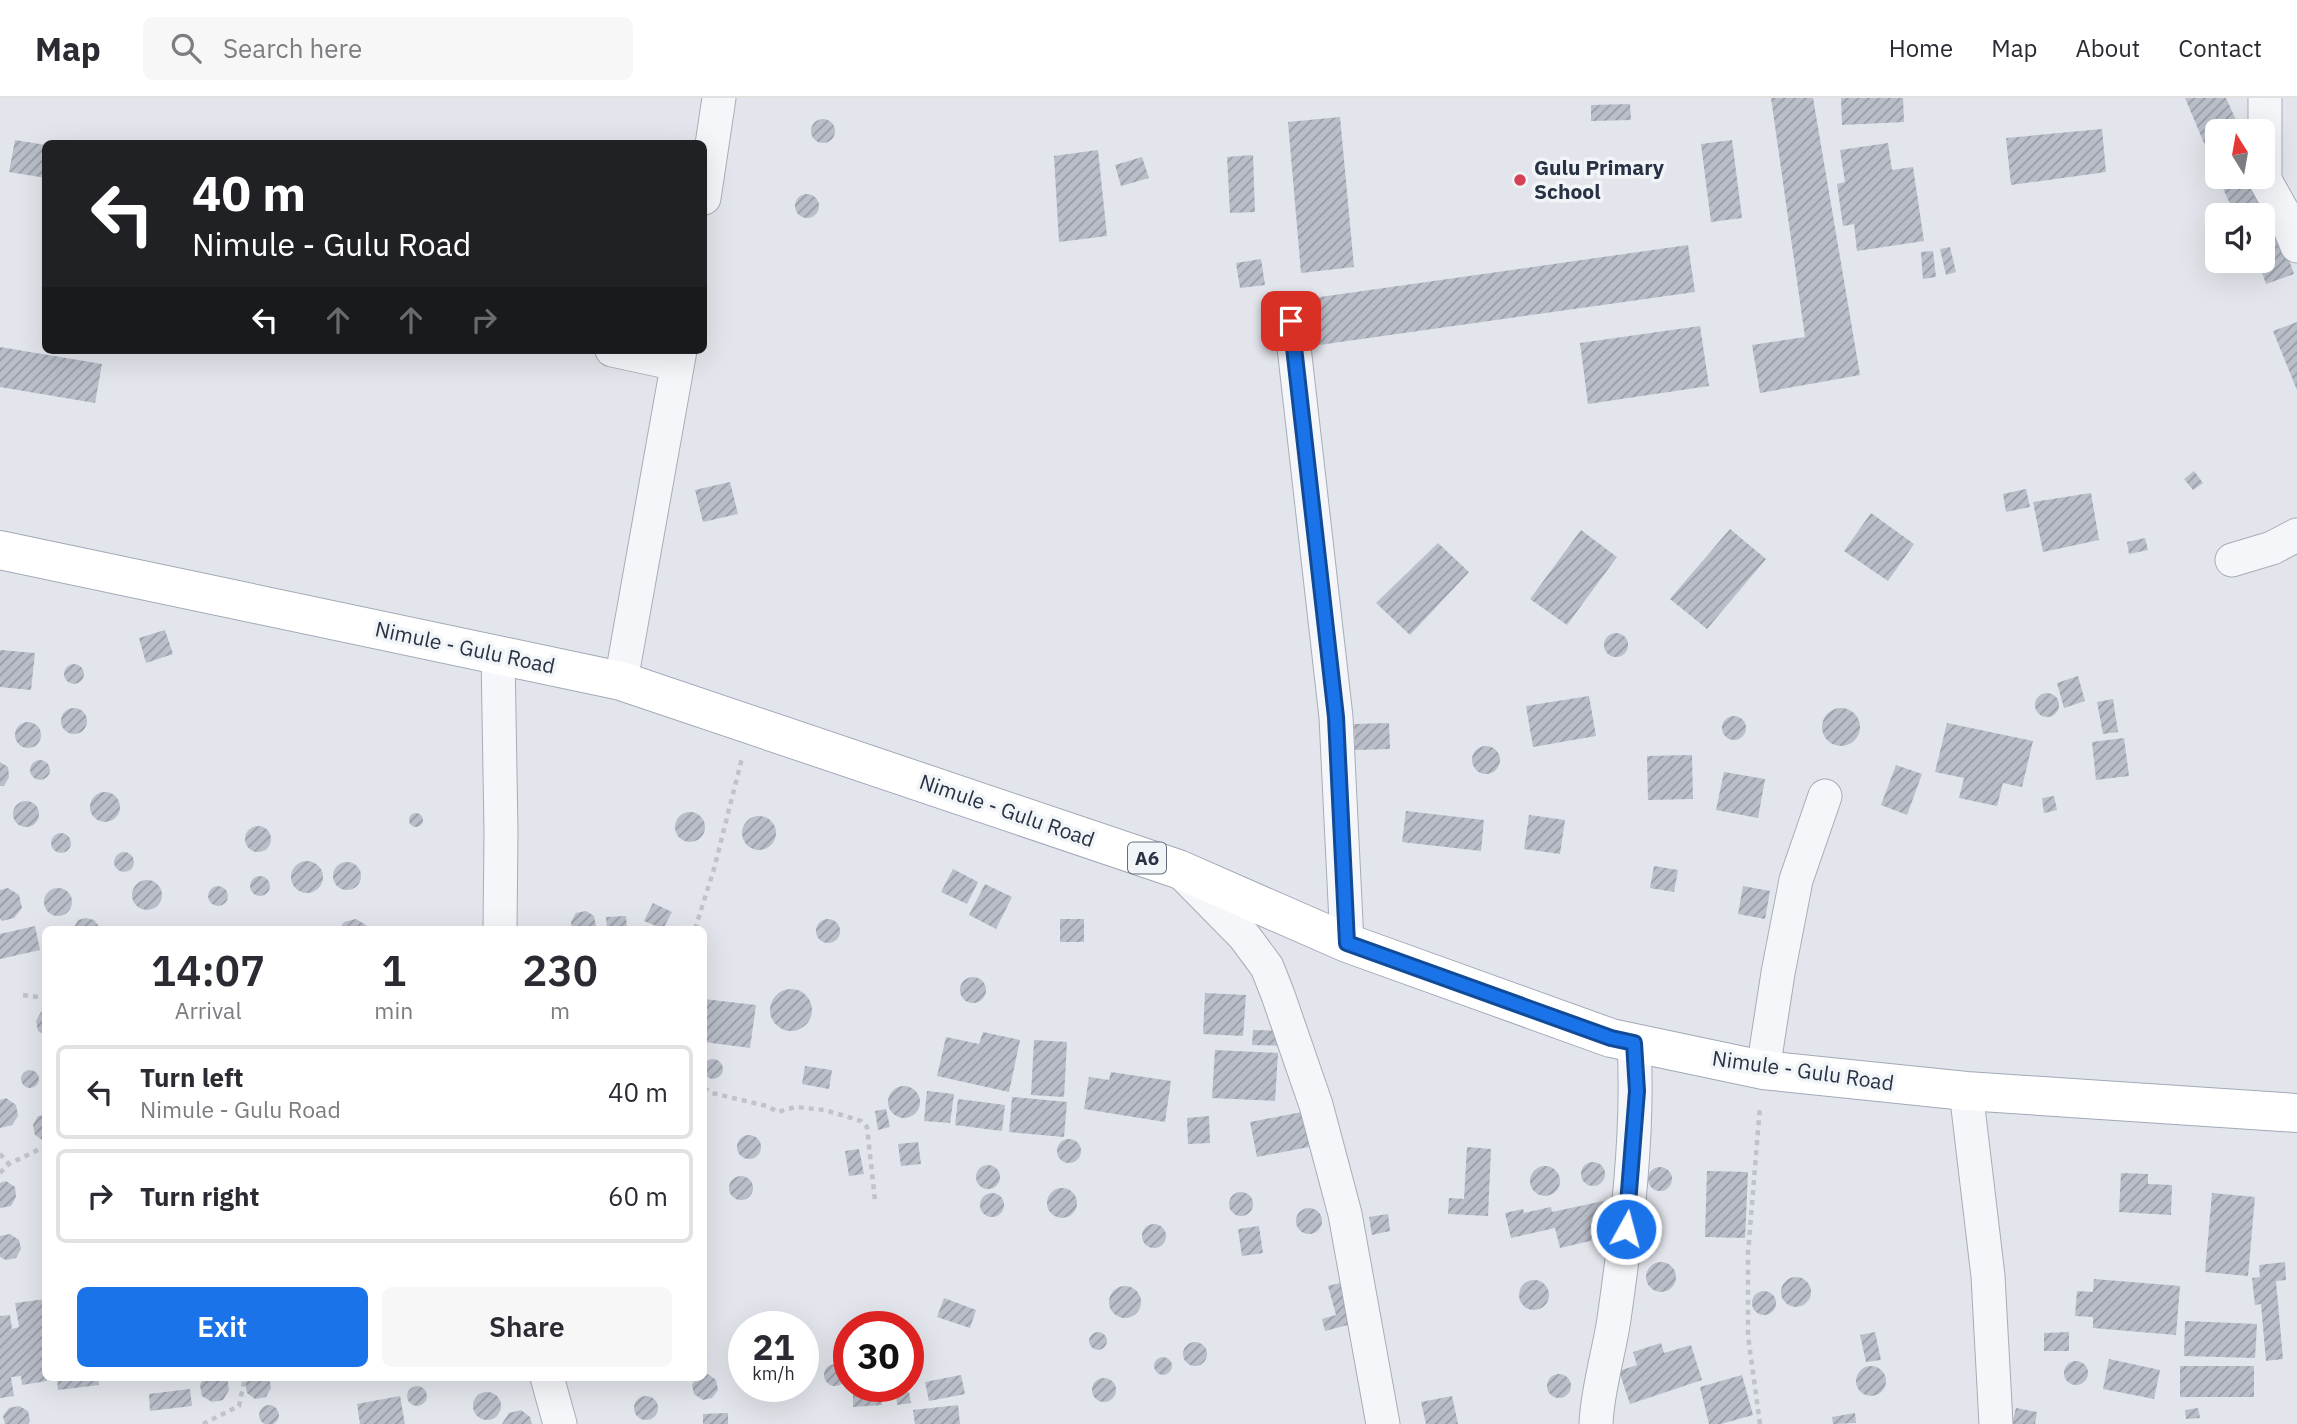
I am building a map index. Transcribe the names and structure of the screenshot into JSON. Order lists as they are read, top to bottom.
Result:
{
  "streets": {
    "main road": ["Nimule - Gulu Road", "A6"]
  },
  "places": ["Gulu Primary School"],
  "north": "top",
  "page": {
    "header": "Map",
    "search": "Search here",
    "nav": [
      "Home",
      "Map",
      "About",
      "Contact"
    ],
    "turn": ["40 m", "Nimule - Gulu Road"],
    "eta": [
      "14:07",
      "Arrival",
      "1",
      "min",
      "230",
      "m"
    ],
    "list": [
      {
        "name": "Turn left",
        "note": "Nimule - Gulu Road",
        "value": "40 m"
      },
      {
        "name": "Turn right",
        "value": "60 m"
      }
    ],
    "buttons": ["Exit", "Share"],
    "speed": "21 km/h",
    "limit": "30"
  }
}
